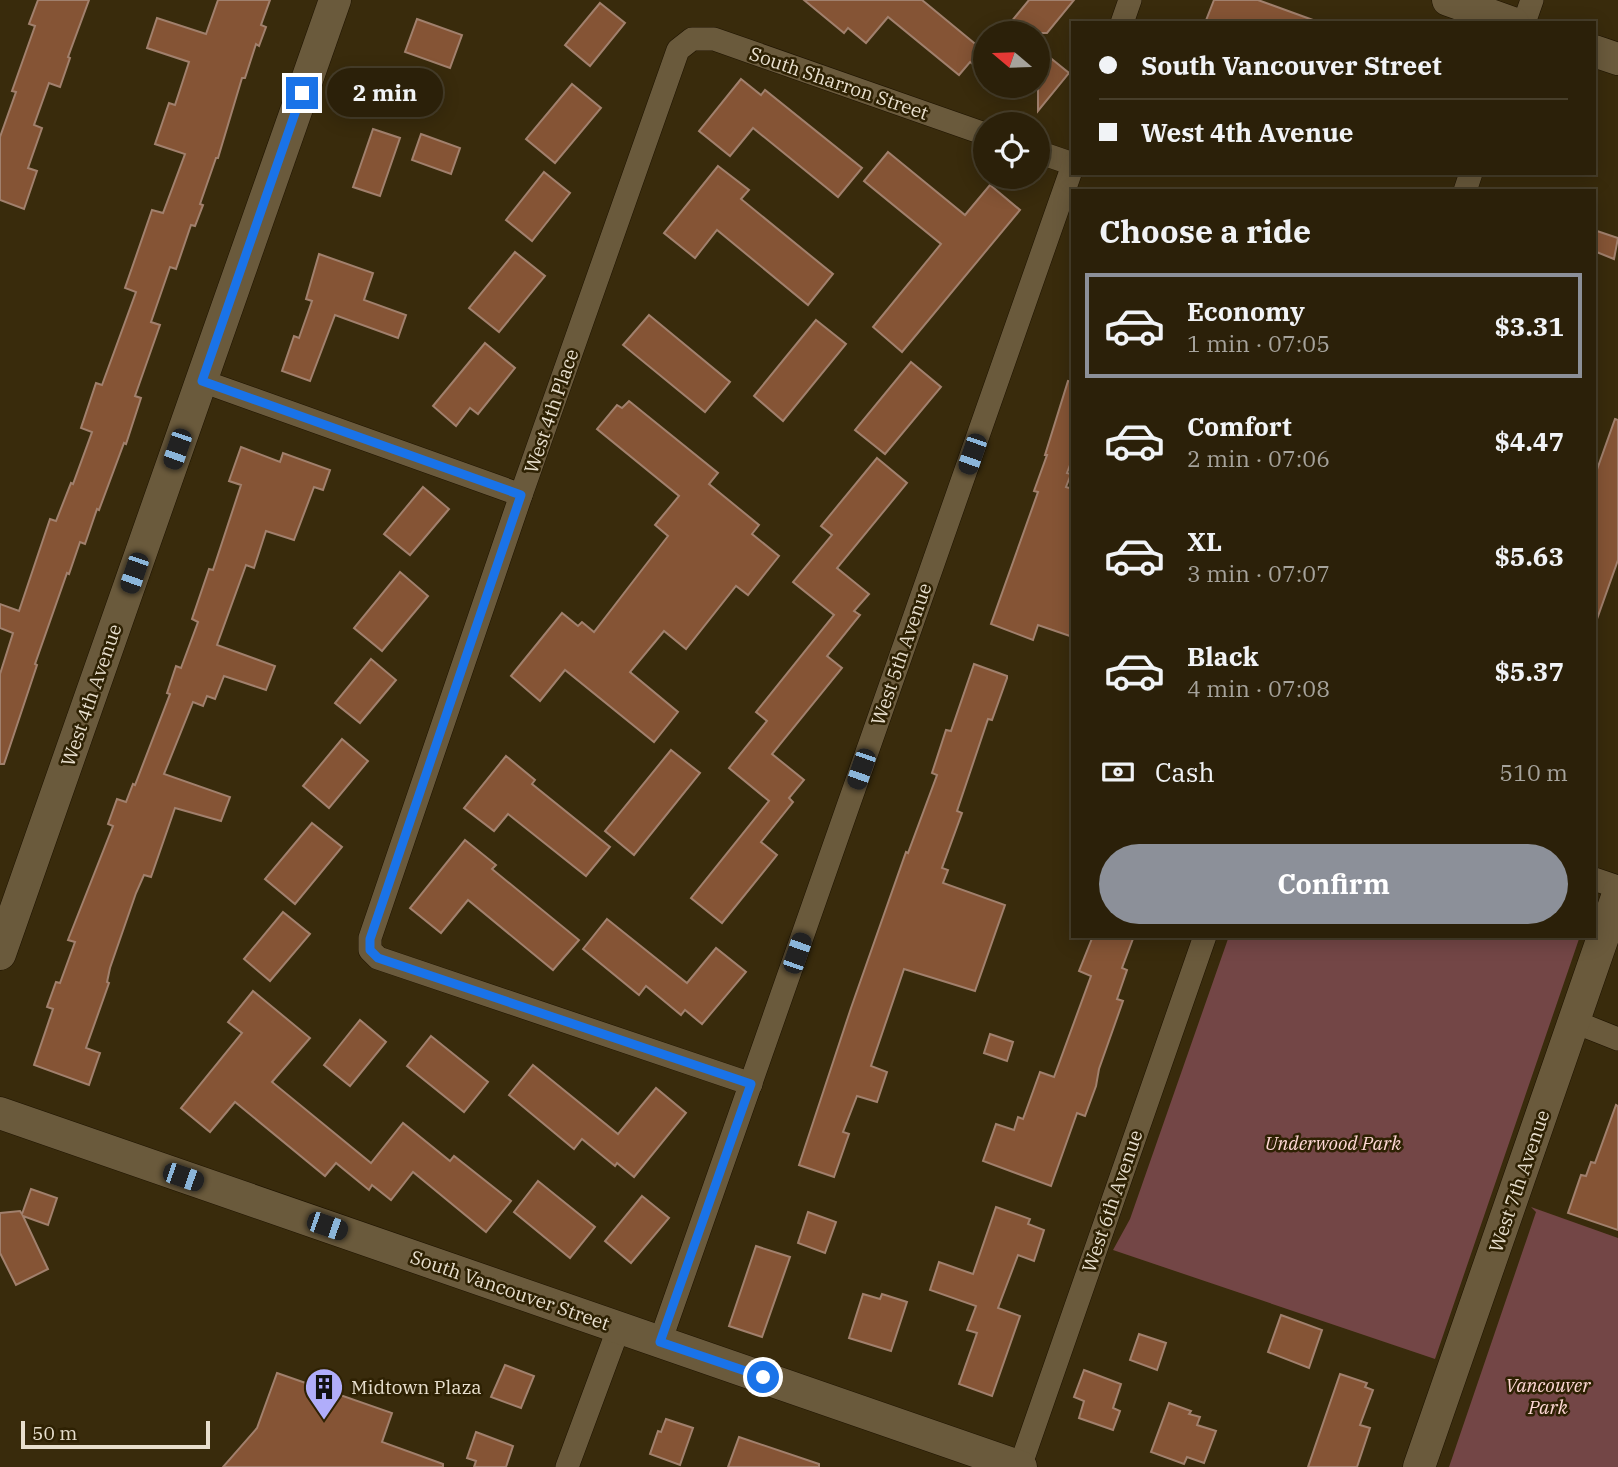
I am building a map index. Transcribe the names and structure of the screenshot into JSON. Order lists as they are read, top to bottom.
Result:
{
  "streets": {
    "street": [
      "South Sharron Street",
      "West 4th Place",
      "West 5th Avenue",
      "West 4th Avenue",
      "West 7th Avenue",
      "West 6th Avenue",
      "South Vancouver Street"
    ]
  },
  "crossings": [
    ["South Sharron Street", "West 4th Place"],
    ["West 4th Place", "West 5th Avenue"],
    ["West 5th Avenue", "South Vancouver Street"],
    ["West 6th Avenue", "South Vancouver Street"]
  ],
  "parks": ["Underwood Park", "Vancouver Park"],
  "places": {
    "building": ["Midtown Plaza"]
  },
  "scale_bar": "50 m",
  "north": "left",
  "page": {
    "banner": ["South Vancouver Street", "West 4th Avenue"],
    "bubble": "2 min",
    "heading": "Choose a ride",
    "list": [
      {
        "name": "Economy",
        "note": "1 min · 07:05",
        "value": "$3.31"
      },
      {
        "name": "Comfort",
        "note": "2 min · 07:06",
        "value": "$4.47"
      },
      {
        "name": "XL",
        "note": "3 min · 07:07",
        "value": "$5.63"
      },
      {
        "name": "Black",
        "note": "4 min · 07:08",
        "value": "$5.37"
      }
    ],
    "pay": ["Cash", "510 m"],
    "buttons": "Confirm",
    "scale": "50 m"
  }
}
